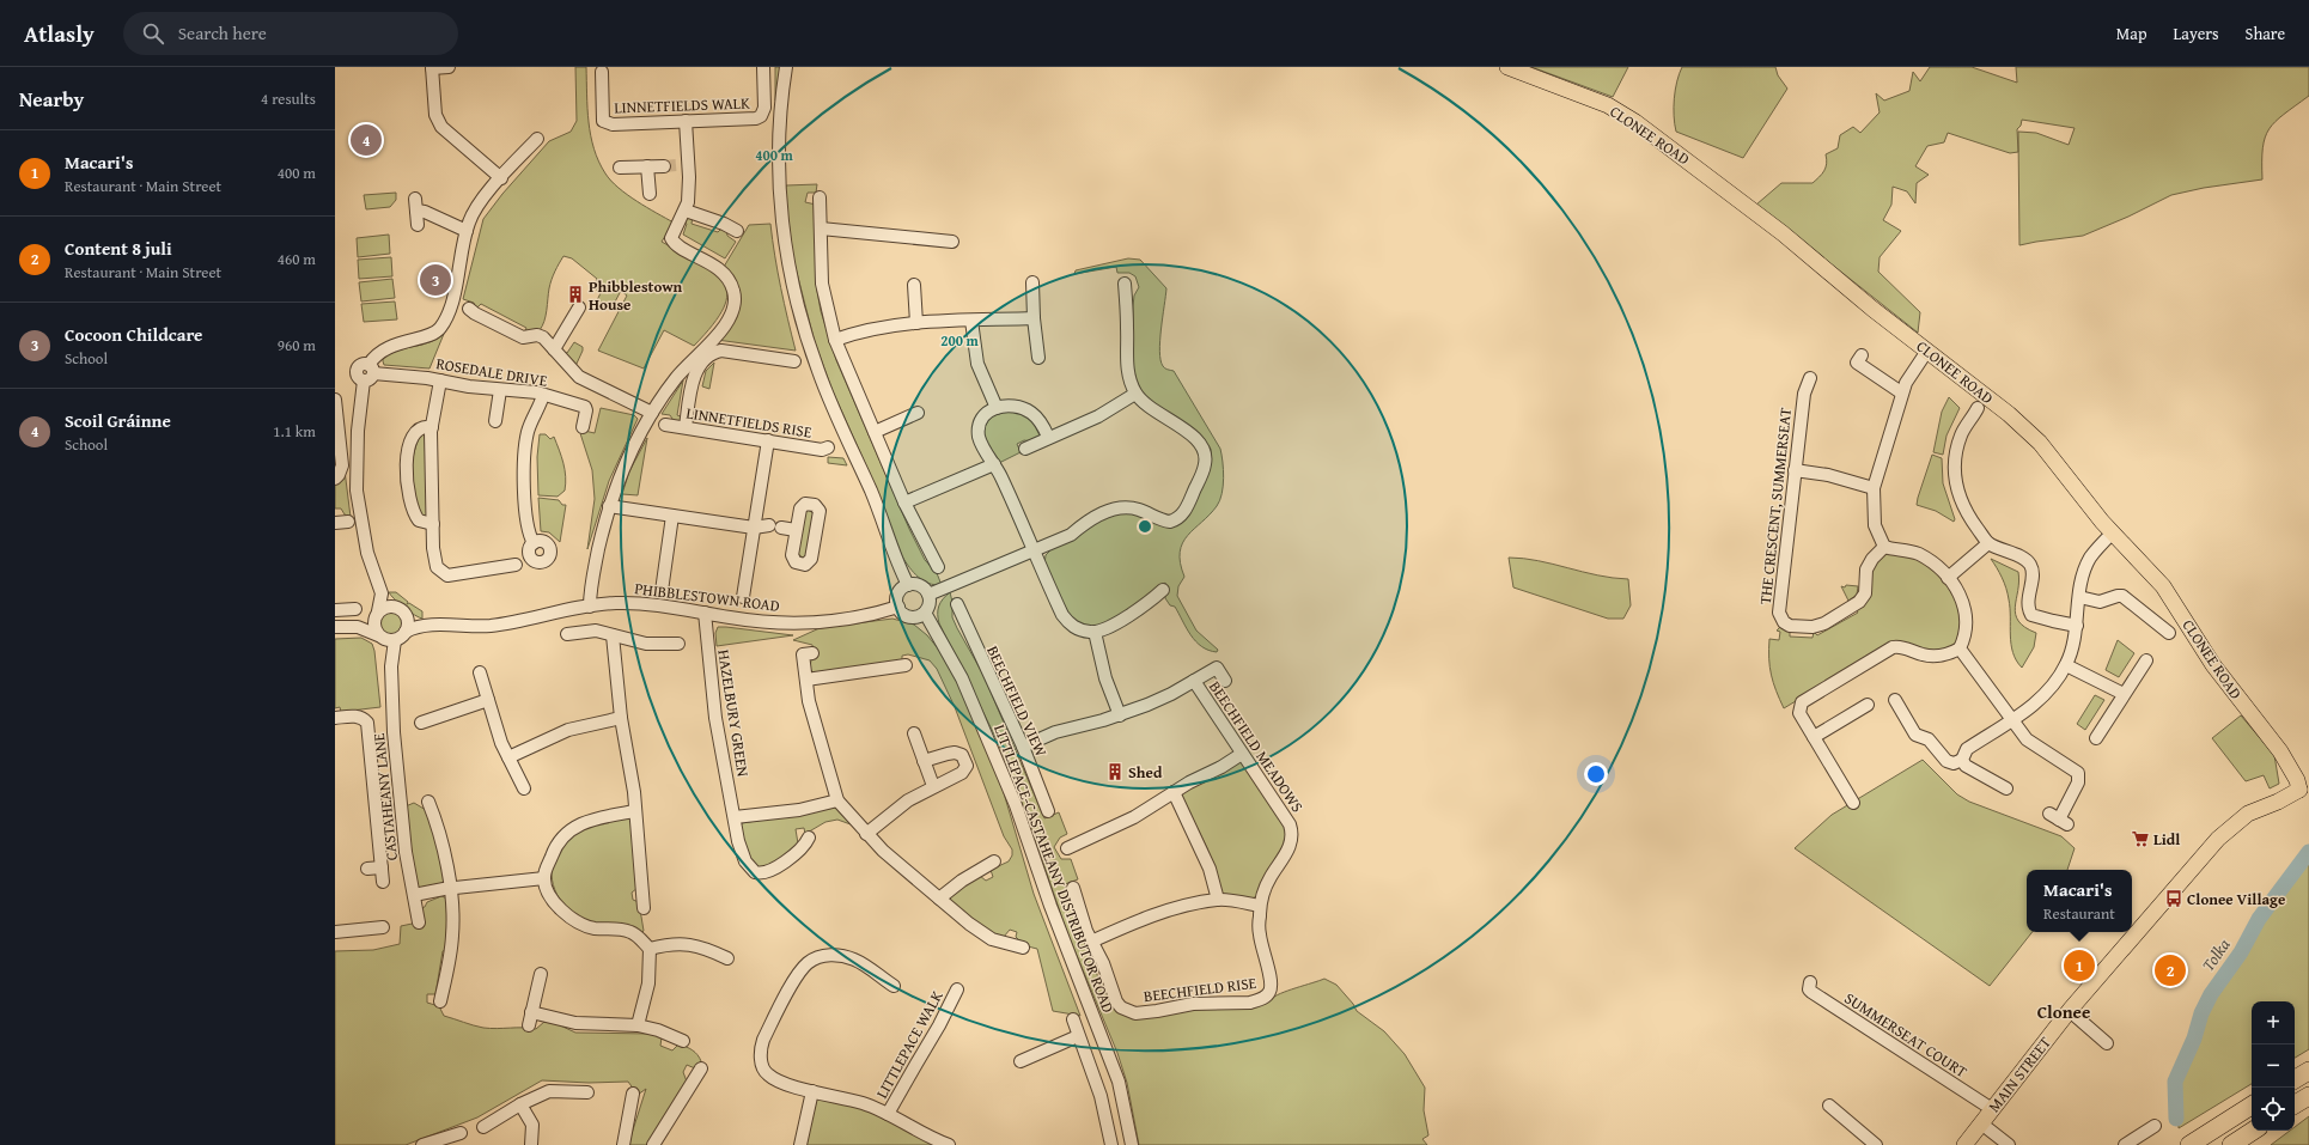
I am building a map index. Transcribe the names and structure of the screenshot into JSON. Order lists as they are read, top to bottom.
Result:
{
  "streets": {
    "main road": ["CLONEE ROAD", "MAIN STREET"],
    "street": [
      "LINNETFIELDS WALK",
      "ROSEDALE DRIVE",
      "LINNETFIELDS RISE",
      "THE CRESCENT, SUMMERSEAT",
      "PHIBBLESTOWN ROAD",
      "BEECHFIELD VIEW",
      "HAZELBURY GREEN",
      "BEECHFIELD MEADOWS",
      "CASTAHEANY LANE",
      "LITTLEPACE-CASTAHEANY DISTRIBUTOR ROAD",
      "BEECHFIELD RISE",
      "SUMMERSEAT COURT",
      "LITTLEPACE WALK"
    ]
  },
  "crossings": [
    ["CLONEE ROAD", "MAIN STREET"],
    ["PHIBBLESTOWN ROAD", "HAZELBURY GREEN"],
    ["PHIBBLESTOWN ROAD", "CASTAHEANY LANE"],
    ["PHIBBLESTOWN ROAD", "LITTLEPACE-CASTAHEANY DISTRIBUTOR ROAD"],
    ["BEECHFIELD MEADOWS", "BEECHFIELD RISE"],
    ["SUMMERSEAT COURT", "MAIN STREET"]
  ],
  "districts": ["Clonee"],
  "water": ["Tolka"],
  "places": {
    "building": ["Phibblestown House", "Shed"],
    "supermarket": ["Lidl"],
    "bus stop": ["Clonee Village"]
  },
  "page": {
    "header": "Atlasly",
    "search": "Search here",
    "nav": ["Map", "Layers", "Share"],
    "heading": ["Nearby", "4 results"],
    "pins": [
      "4",
      "3",
      "1",
      "2"
    ],
    "list": [
      {
        "mark": "1",
        "name": "Macari's",
        "note": "Restaurant · Main Street",
        "value": "400 m"
      },
      {
        "mark": "2",
        "name": "Content 8 juli",
        "note": "Restaurant · Main Street",
        "value": "460 m"
      },
      {
        "mark": "3",
        "name": "Cocoon Childcare",
        "note": "School",
        "value": "960 m"
      },
      {
        "mark": "4",
        "name": "Scoil Gráinne",
        "note": "School",
        "value": "1.1 km"
      }
    ],
    "popup": ["Macari's", "Restaurant"],
    "map_buttons": ["+", "−"]
  },
  "rings": ["400 m", "200 m"]
}
